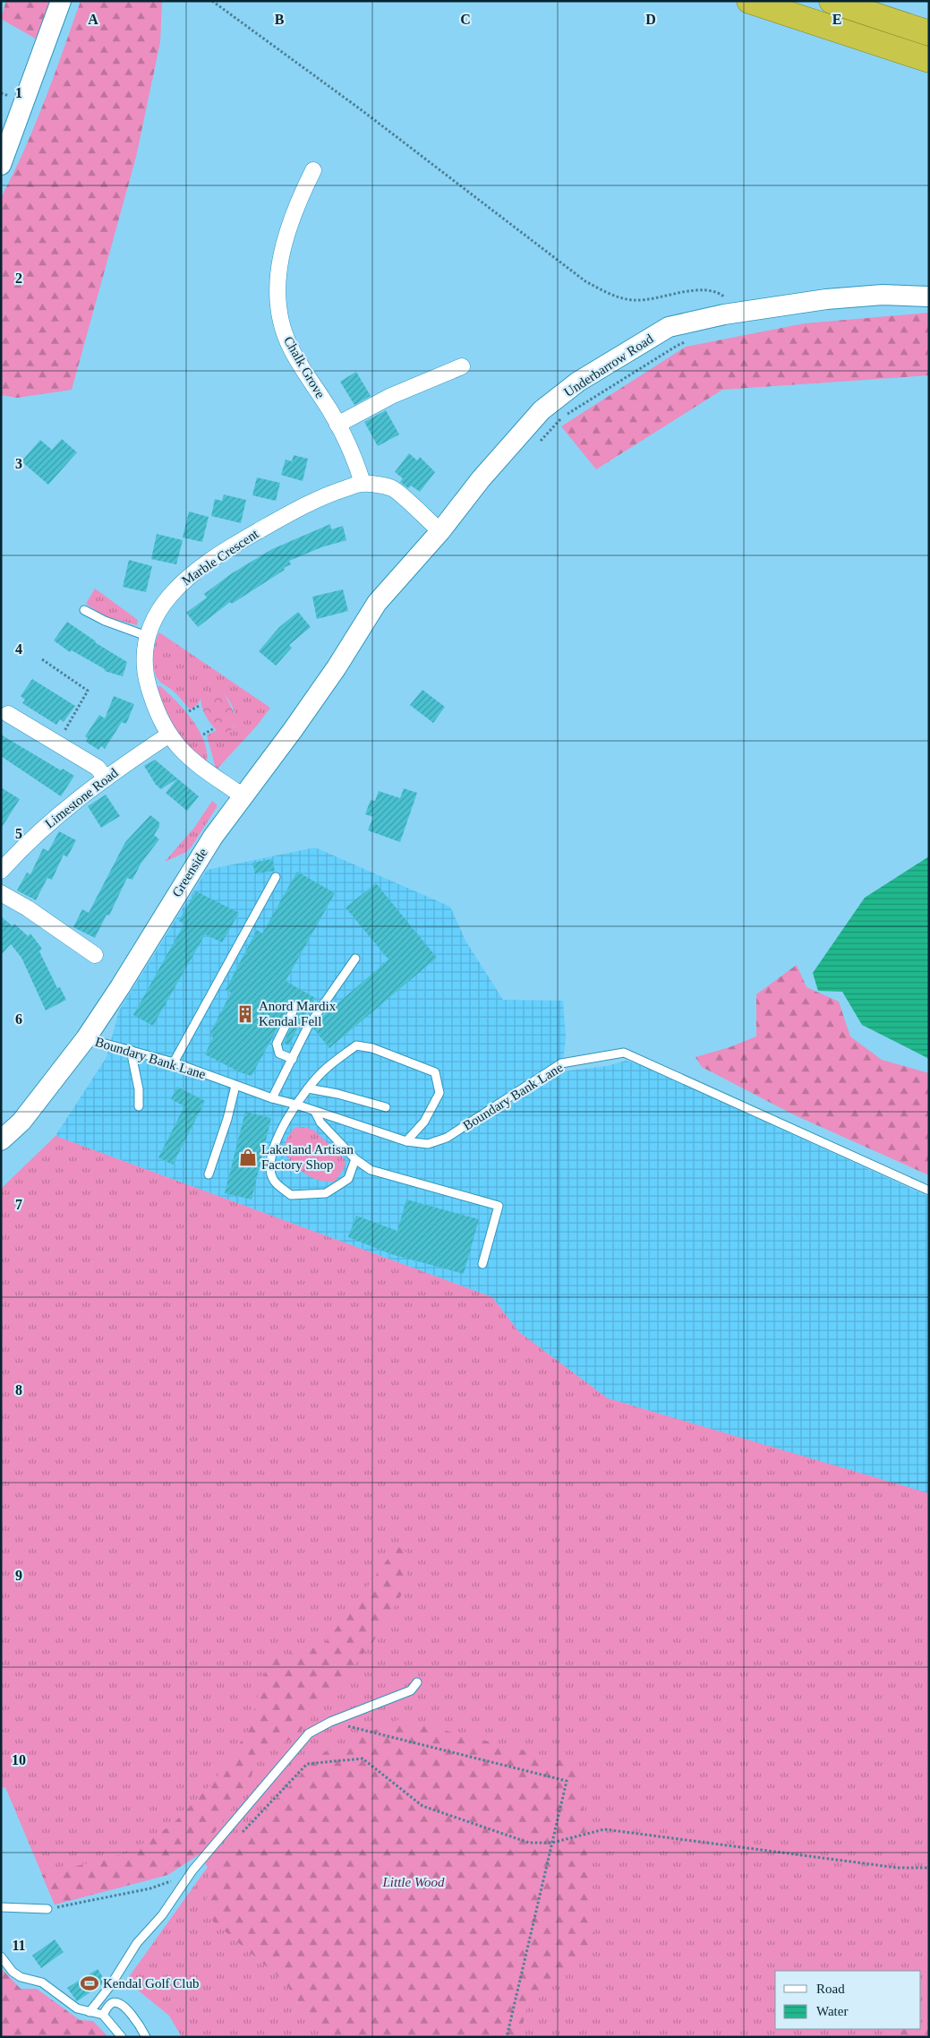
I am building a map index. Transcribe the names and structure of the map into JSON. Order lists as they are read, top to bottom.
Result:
{
  "streets": {
    "street": [
      "Underbarrow Road",
      "Chalk Grove",
      "Marble Crescent",
      "Limestone Road",
      "Greenside"
    ],
    "lane": ["Boundary Bank Lane"]
  },
  "crossings": [
    ["Underbarrow Road", "Marble Crescent"],
    ["Underbarrow Road", "Greenside"],
    ["Chalk Grove", "Marble Crescent"],
    ["Marble Crescent", "Limestone Road"],
    ["Marble Crescent", "Greenside"],
    ["Greenside", "Boundary Bank Lane"]
  ],
  "parks": ["Little Wood"],
  "places": {
    "building": ["Anord Mardix Kendal Fell"],
    "shop": ["Lakeland Artisan Factory Shop"],
    "sports": ["Kendal Golf Club"]
  },
  "legend": ["Road", "Water"],
  "grid": {
    "columns": [
      "A",
      "B",
      "C",
      "D",
      "E"
    ],
    "rows": [
      "1",
      "2",
      "3",
      "4",
      "5",
      "6",
      "7",
      "8",
      "9",
      "10",
      "11"
    ]
  }
}
